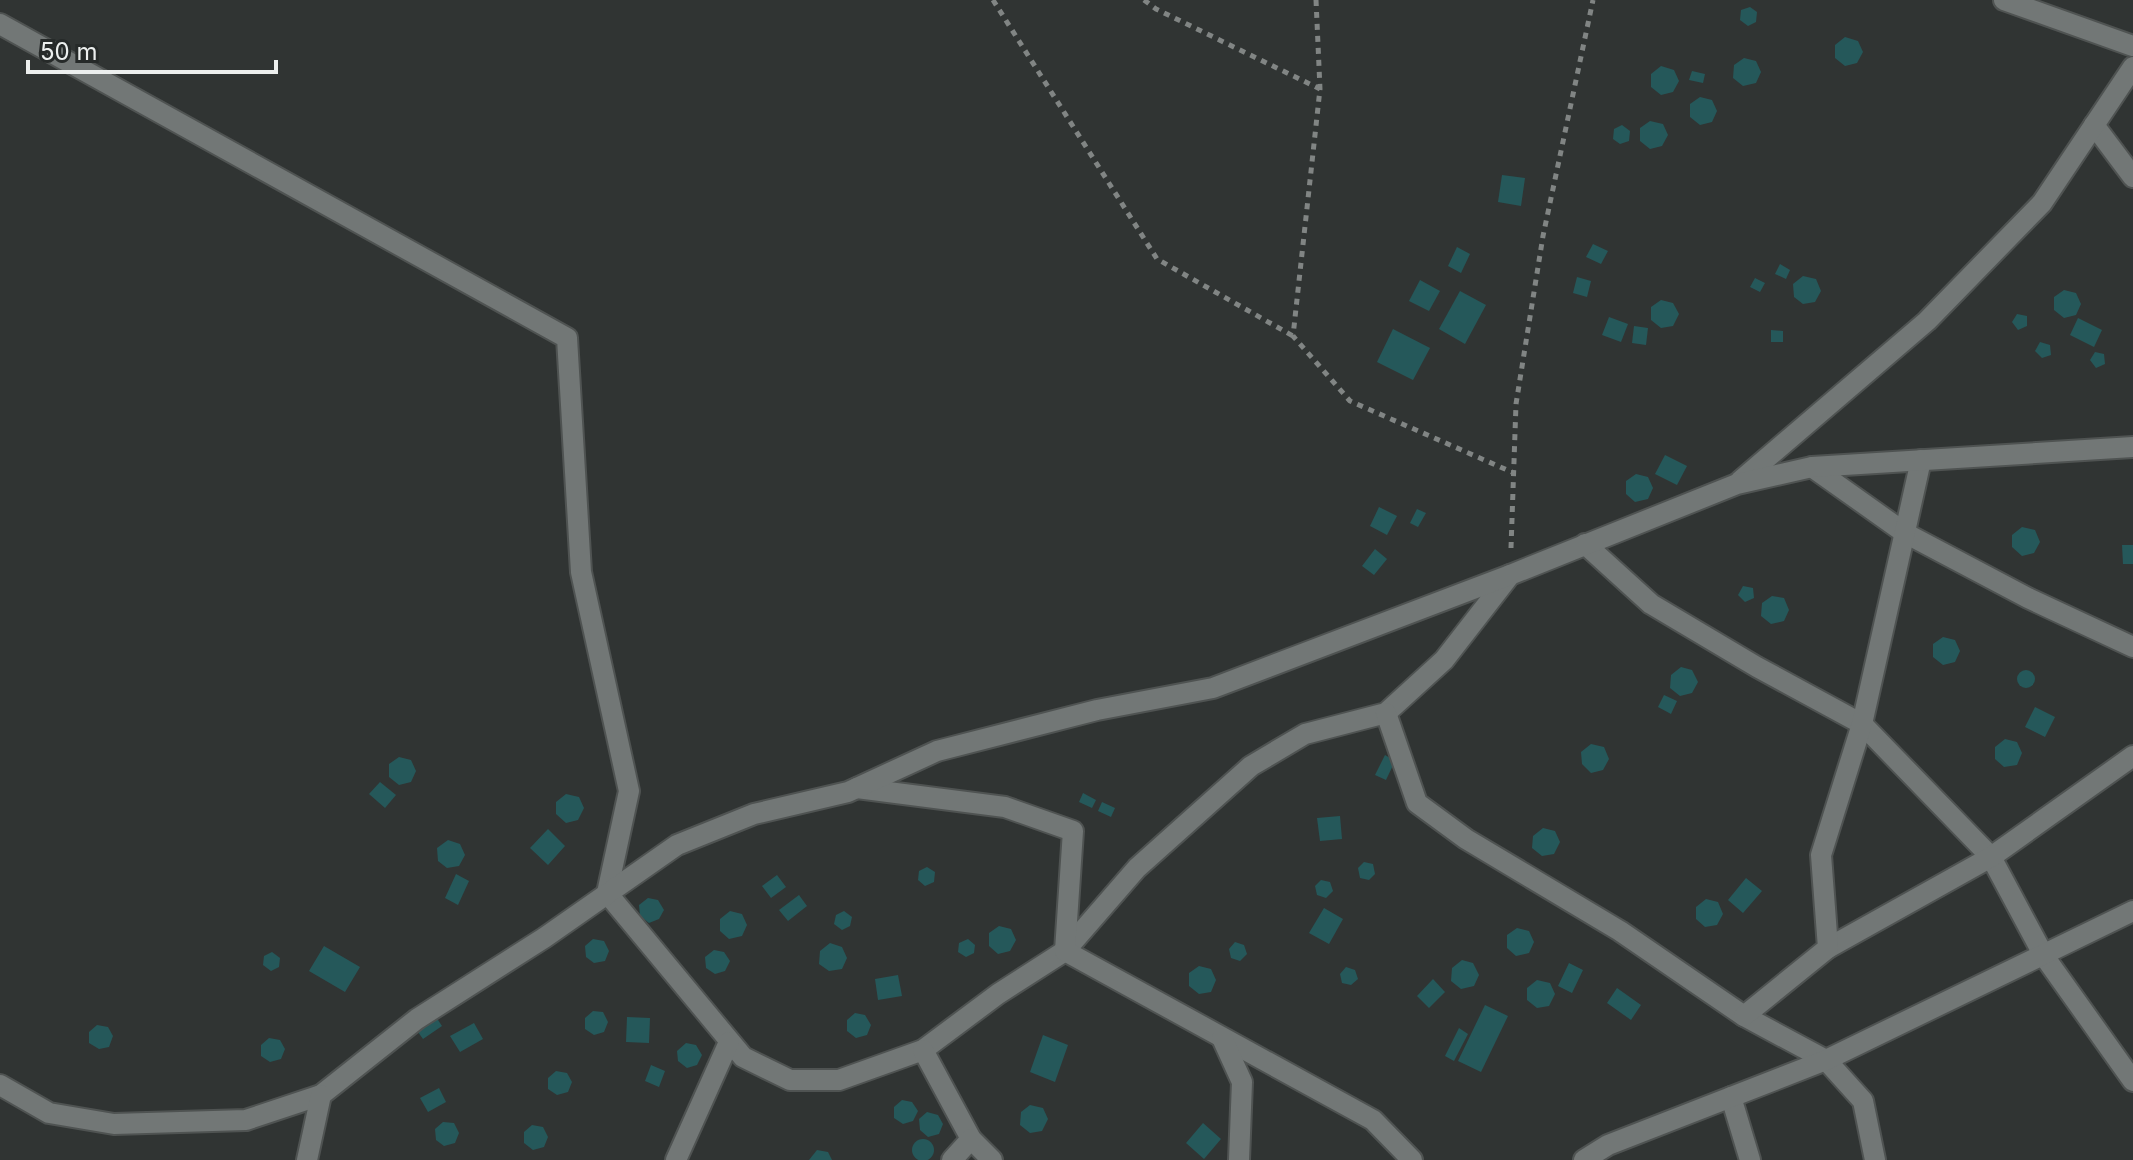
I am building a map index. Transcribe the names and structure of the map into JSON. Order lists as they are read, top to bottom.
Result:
{
  "scale_bar": "50 m"
}
